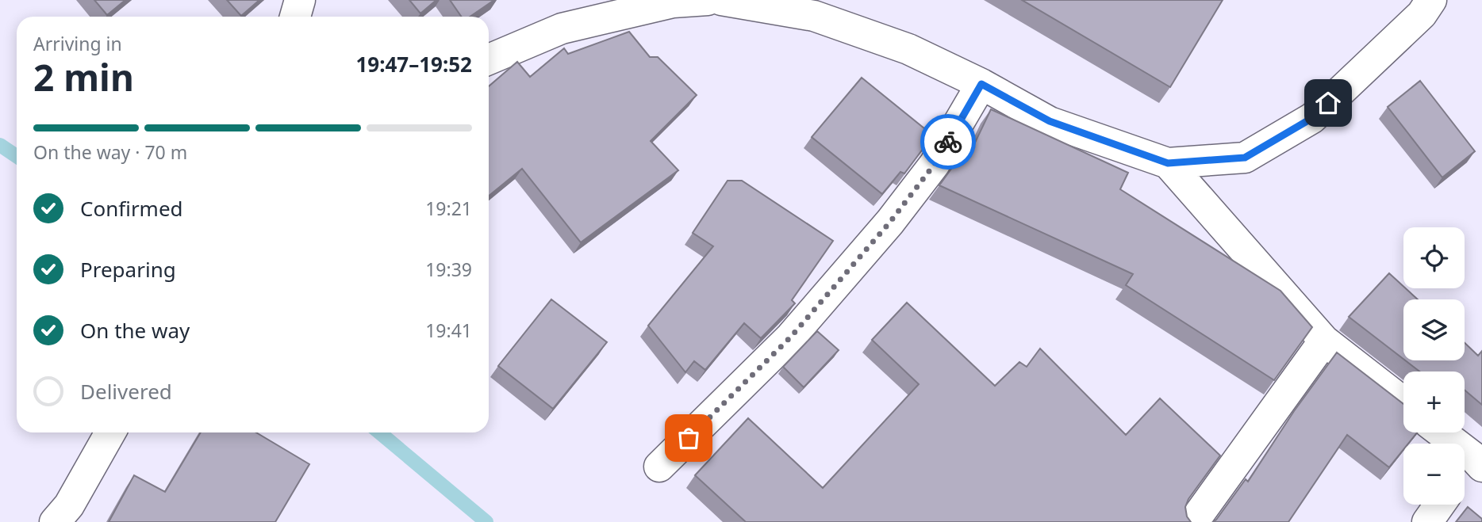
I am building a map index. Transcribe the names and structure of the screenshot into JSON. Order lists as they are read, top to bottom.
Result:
{
  "page": {
    "heading": ["2 min", "Arriving in", "19:47–19:52"],
    "bar": "On the way · 70 m",
    "list": [
      ["Confirmed", "19:21"],
      ["Preparing", "19:39"],
      ["On the way", "19:41"],
      "Delivered"
    ],
    "map_buttons": ["+", "−"]
  }
}
